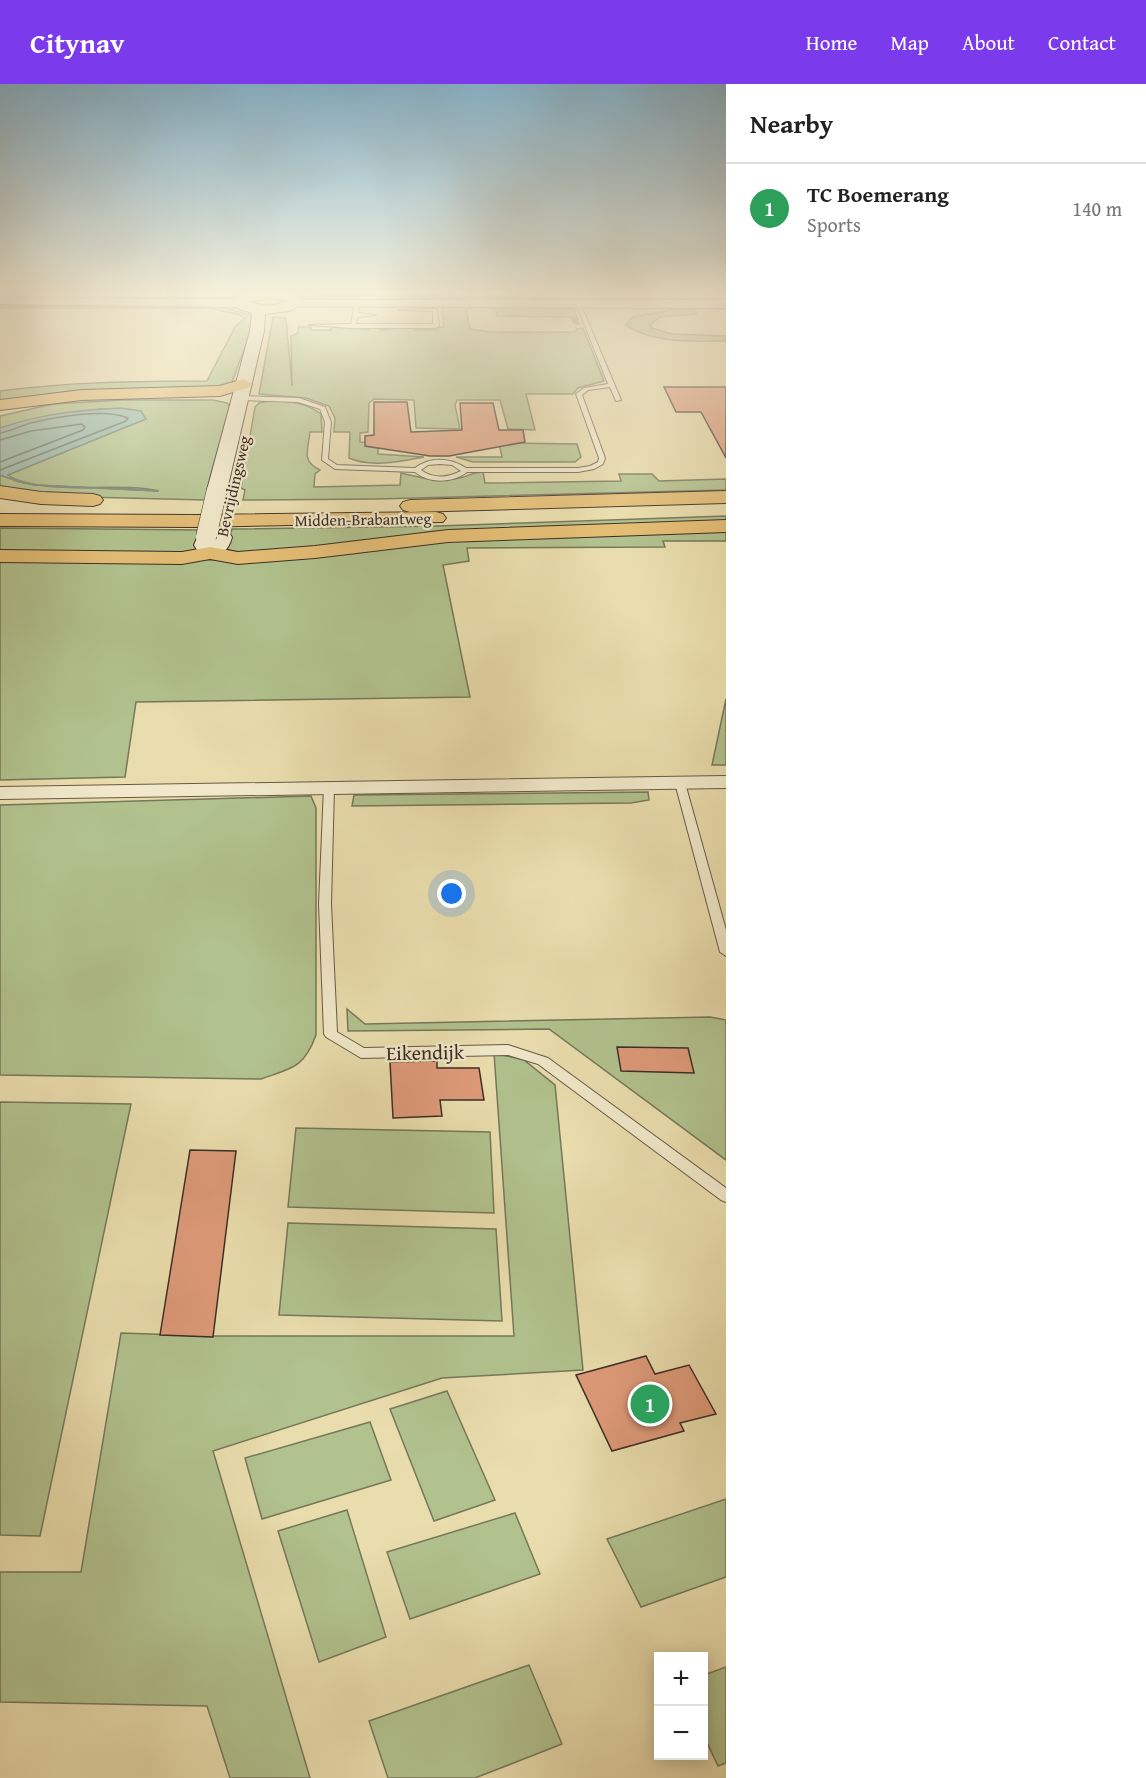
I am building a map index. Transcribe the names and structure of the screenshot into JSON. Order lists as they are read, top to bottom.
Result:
{
  "streets": {
    "highway": ["Midden-Brabantweg"],
    "main road": ["Bevrijdingsweg"],
    "lane": ["Eikendijk"]
  },
  "page": {
    "header": "Citynav",
    "nav": [
      "Home",
      "Map",
      "About",
      "Contact"
    ],
    "heading": "Nearby",
    "list": [
      {
        "mark": "1",
        "name": "TC Boemerang",
        "note": "Sports",
        "value": "140 m"
      }
    ],
    "pins": "1",
    "map_buttons": ["+", "−"]
  }
}
